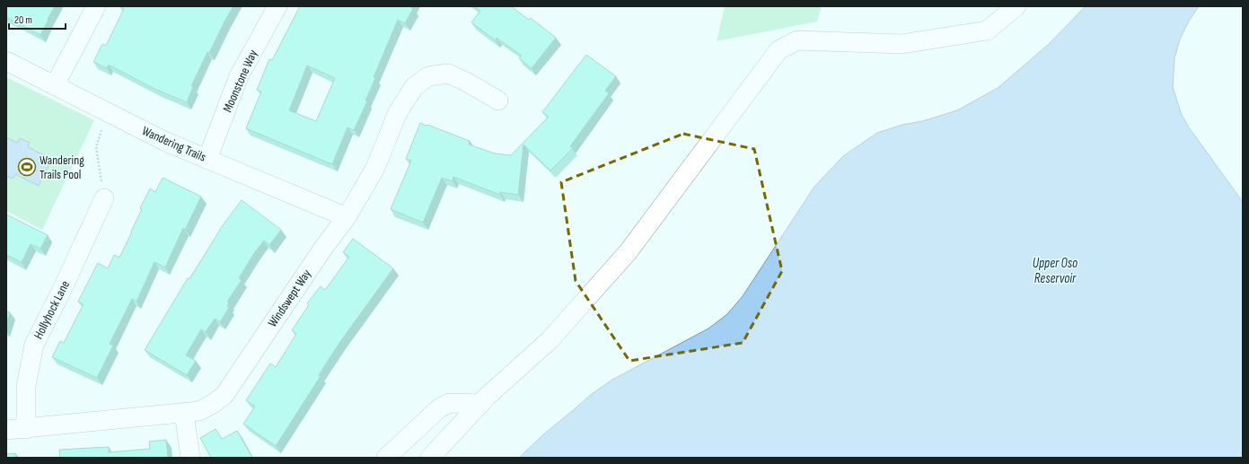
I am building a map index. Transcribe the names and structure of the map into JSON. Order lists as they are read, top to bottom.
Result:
{
  "streets": {
    "street": [
      "Moonstone Way",
      "Wandering Trails",
      "Windswept Way",
      "Hollyhock Lane"
    ]
  },
  "crossings": [
    ["Moonstone Way", "Wandering Trails"],
    ["Wandering Trails", "Windswept Way"],
    ["Windswept Way", "Hollyhock Lane"]
  ],
  "water": ["Upper Oso Reservoir"],
  "places": {
    "sports": ["Wandering Trails Pool"]
  },
  "scale_bar": "20 m"
}
